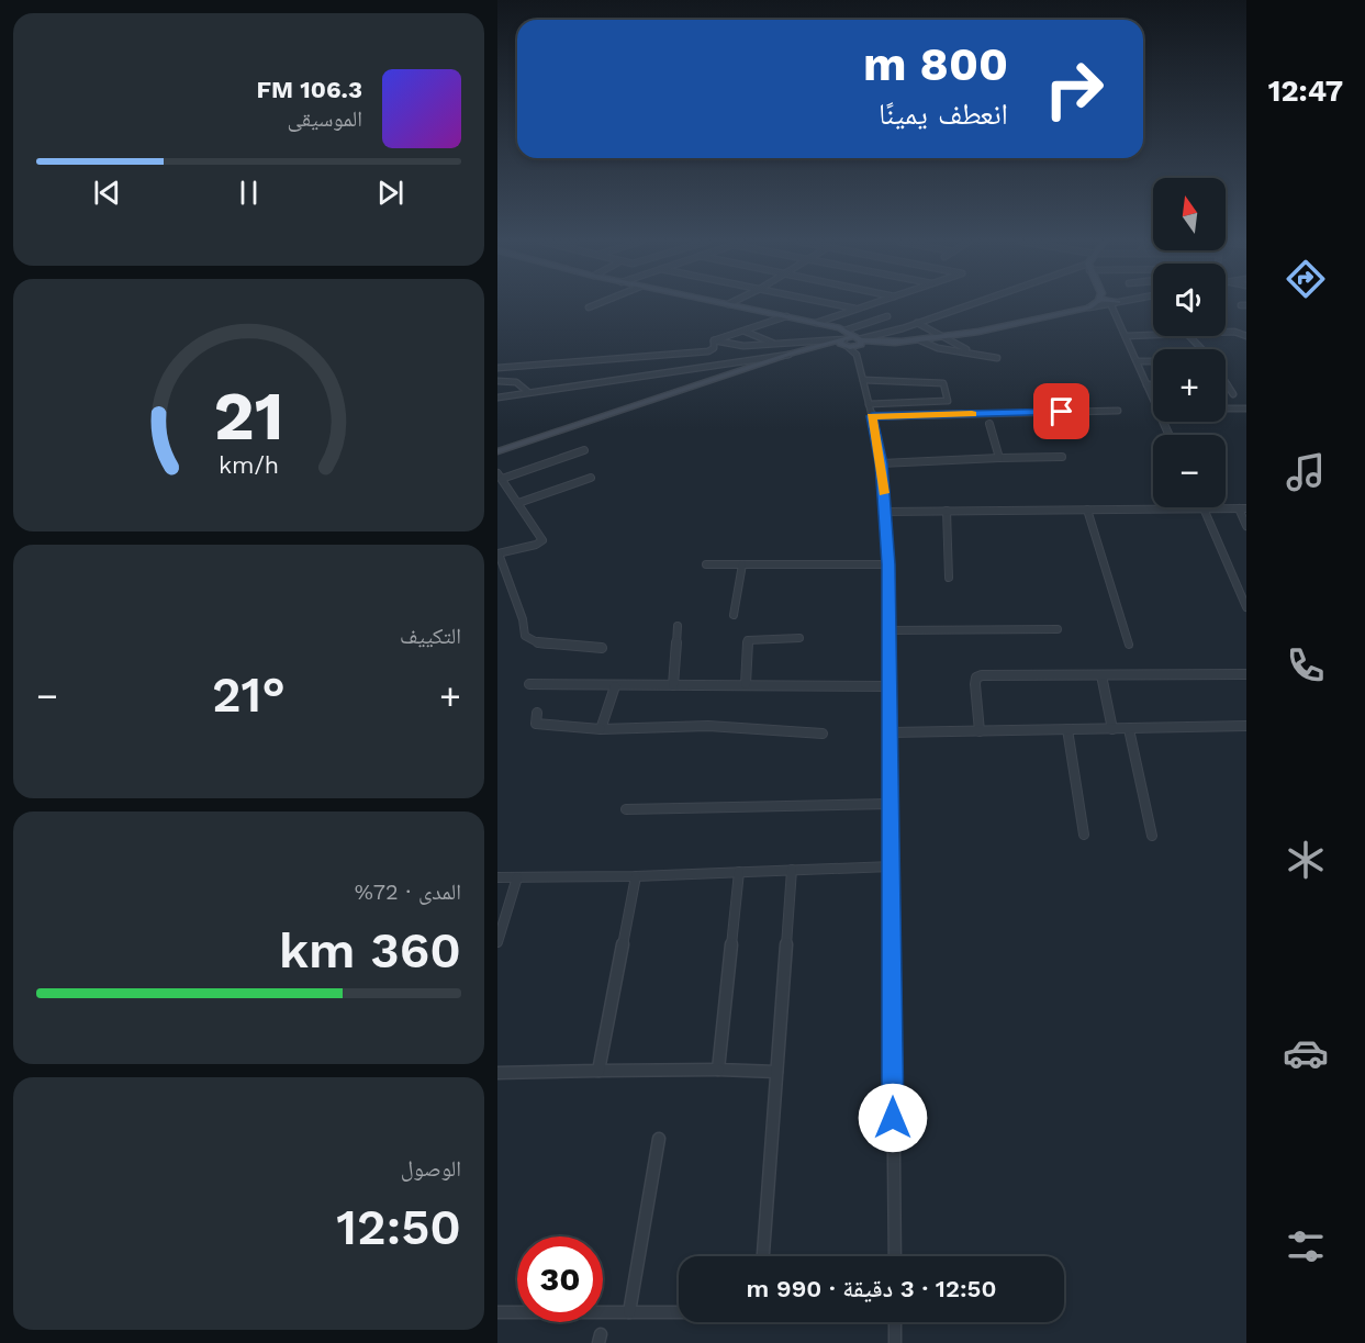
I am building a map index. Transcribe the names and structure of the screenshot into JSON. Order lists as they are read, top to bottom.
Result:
{
  "north": "top",
  "page": {
    "tabs": "12:47",
    "turn": ["800 m", "انعطف يمينًا"],
    "song": ["106.3 FM", "الموسيقى"],
    "map_buttons": ["+", "−"],
    "tile": [
      "التكييف",
      ["المدى · 72%", "360 km"],
      ["الوصول", "12:50"]
    ],
    "heat": ["−", "21°", "+"],
    "limit": "30",
    "trip": "12:50 · 3 دقيقة · 990 m",
    "gauge": ["21", "km/h"]
  }
}
